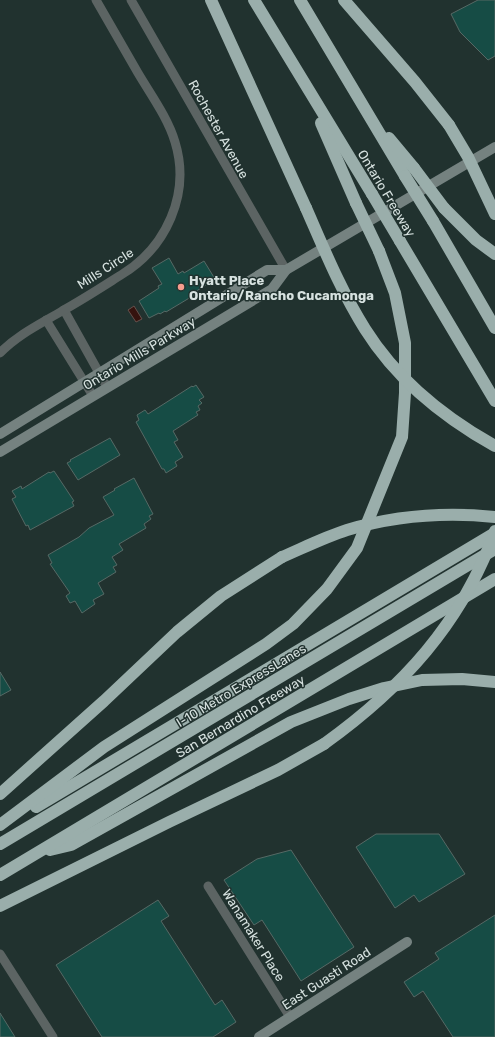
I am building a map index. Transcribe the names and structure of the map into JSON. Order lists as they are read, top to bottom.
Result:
{
  "streets": {
    "highway": ["Ontario Freeway", "I-10 Metro ExpressLanes", "San Bernardino Freeway"],
    "main road": ["Ontario Mills Parkway", "East Guasti Road"],
    "street": ["Rochester Avenue", "Mills Circle", "Wanamaker Place"]
  },
  "crossings": [
    ["Rochester Avenue", "Ontario Mills Parkway"],
    ["Wanamaker Place", "East Guasti Road"]
  ],
  "places": ["Hyatt Place Ontario/Rancho Cucamonga"]
}
